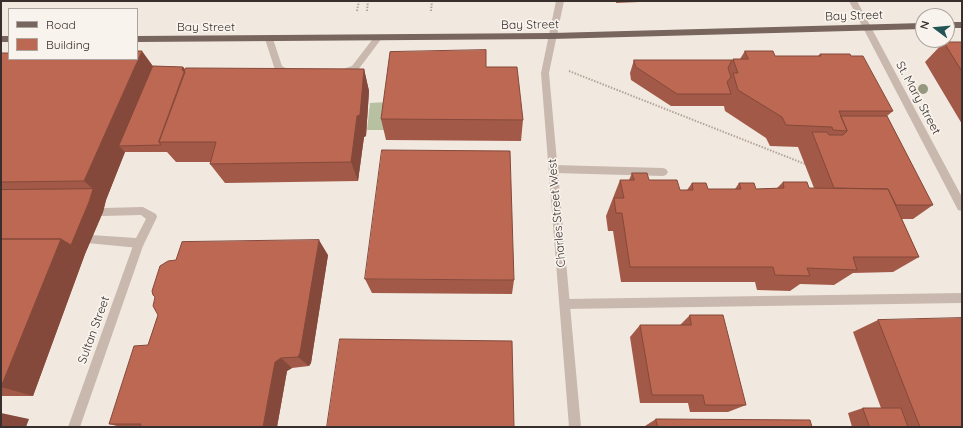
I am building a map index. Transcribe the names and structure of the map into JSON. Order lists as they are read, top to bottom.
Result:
{
  "streets": {
    "main road": ["Bay Street"],
    "street": ["St. Mary Street", "Charles Street West", "Sultan Street"]
  },
  "crossings": [
    ["Bay Street", "St. Mary Street"],
    ["Bay Street", "Charles Street West"]
  ],
  "legend": ["Road", "Building"],
  "north": "left"
}
